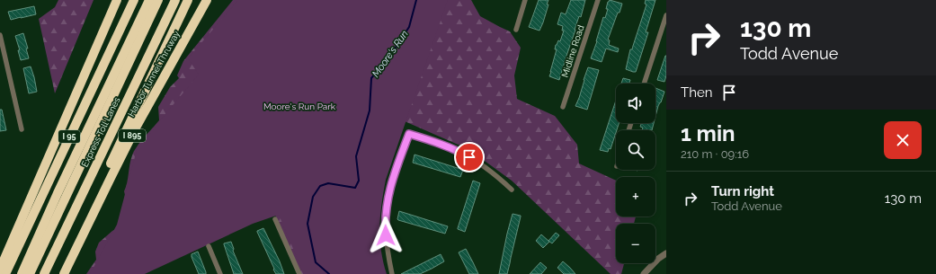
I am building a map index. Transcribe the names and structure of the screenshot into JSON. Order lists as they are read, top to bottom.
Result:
{
  "streets": {
    "highway": [
      "Harbor Tunnel Thruway",
      "Express Toll Lanes",
      "I 895",
      "I 95"
    ],
    "street": ["Midline Road"]
  },
  "water": ["Moore's Run"],
  "parks": ["Moore's Run Park"],
  "page": {
    "turn": ["130 m", "Todd Avenue"],
    "then": "Then",
    "map_buttons": ["+", "−"],
    "heading": ["1 min", "210 m · 09:16"],
    "list": [
      {
        "name": "Turn right",
        "note": "Todd Avenue",
        "value": "130 m"
      }
    ]
  }
}
